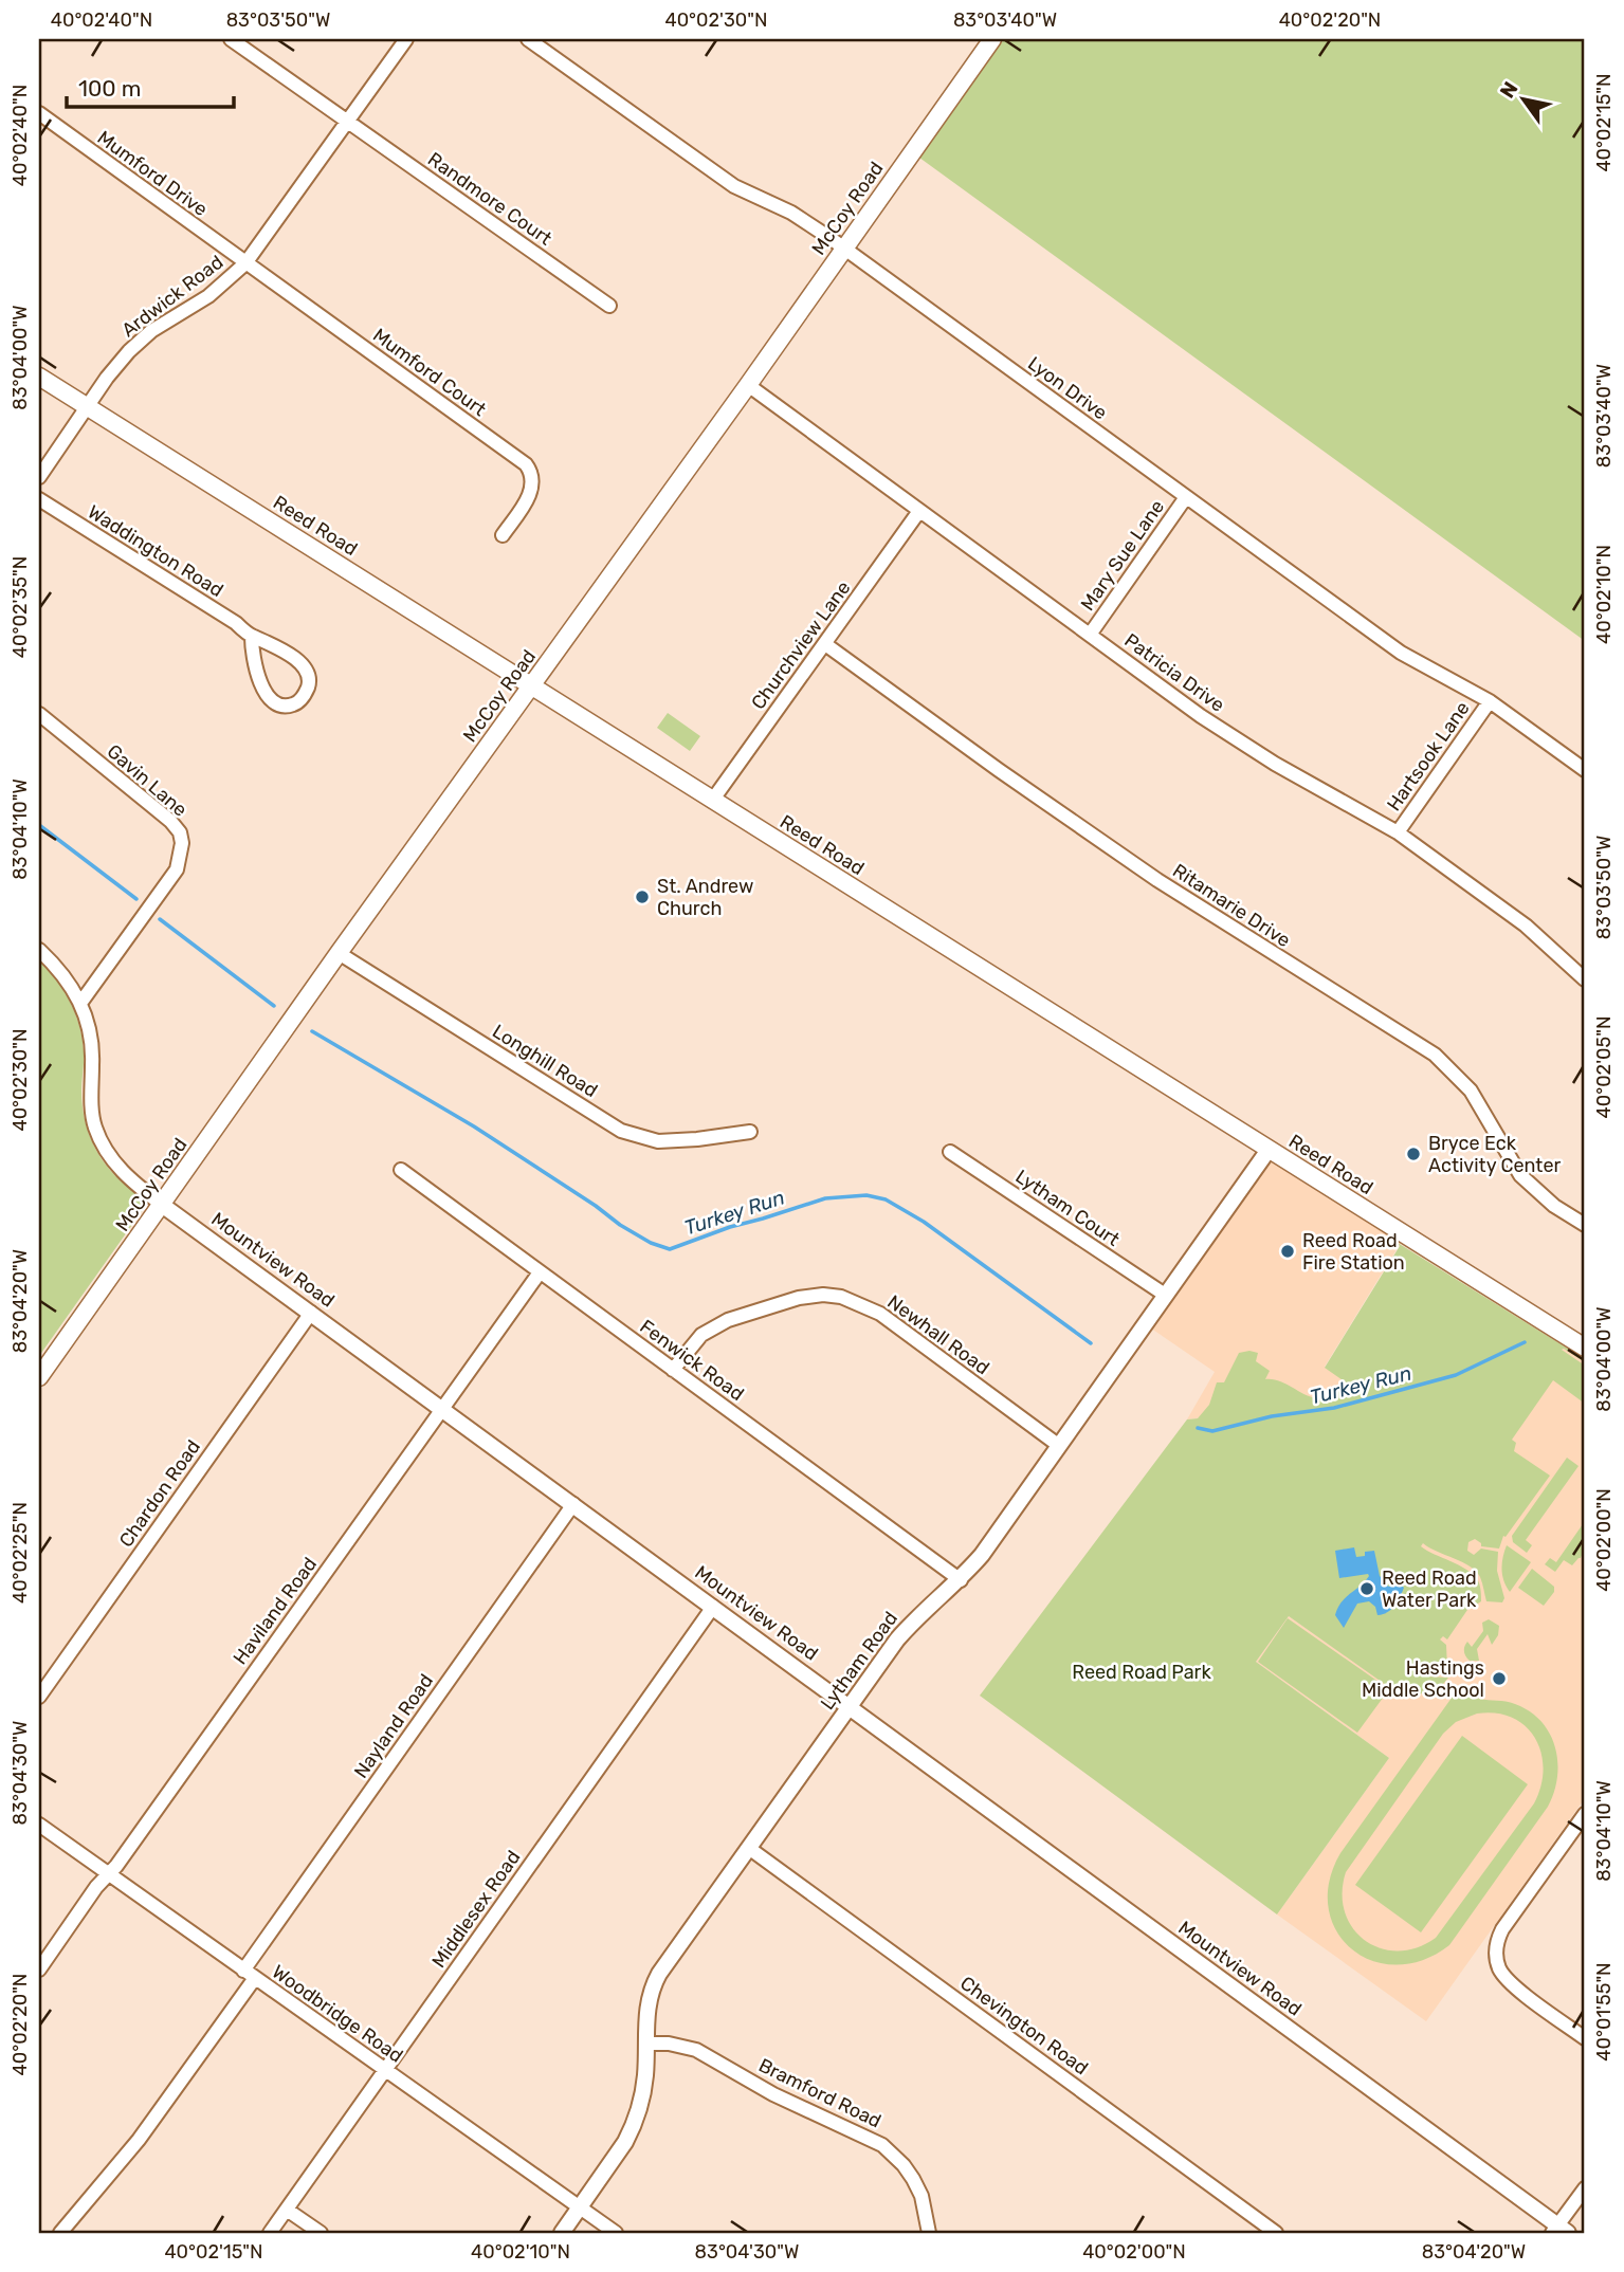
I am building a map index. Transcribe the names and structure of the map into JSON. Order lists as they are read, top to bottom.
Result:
{
  "streets": {
    "main road": ["McCoy Road", "Reed Road"],
    "street": [
      "Mumford Drive",
      "Randmore Court",
      "Ardwick Road",
      "Mumford Court",
      "Lyon Drive",
      "Waddington Road",
      "Mary Sue Lane",
      "Churchview Lane",
      "Patricia Drive",
      "Hartsook Lane",
      "Gavin Lane",
      "Ritamarie Drive",
      "Longhill Road",
      "Lytham Court",
      "Mountview Road",
      "Newhall Road",
      "Fenwick Road",
      "Chardon Road",
      "Haviland Road",
      "Lytham Road",
      "Nayland Road",
      "Middlesex Road",
      "Woodbridge Road",
      "Chevington Road",
      "Bramford Road"
    ]
  },
  "crossings": [
    ["Mumford Drive", "Ardwick Road"],
    ["Mumford Drive", "Mumford Court"],
    ["Randmore Court", "Ardwick Road"],
    ["McCoy Road", "Lyon Drive"],
    ["McCoy Road", "Reed Road"],
    ["McCoy Road", "Patricia Drive"],
    ["McCoy Road", "Longhill Road"],
    ["McCoy Road", "Mountview Road"],
    ["Ardwick Road", "Mumford Court"],
    ["Ardwick Road", "Reed Road"],
    ["Lyon Drive", "Mary Sue Lane"],
    ["Lyon Drive", "Hartsook Lane"],
    ["Reed Road", "Churchview Lane"],
    ["Reed Road", "Lytham Road"],
    ["Mary Sue Lane", "Patricia Drive"],
    ["Churchview Lane", "Patricia Drive"],
    ["Churchview Lane", "Ritamarie Drive"],
    ["Patricia Drive", "Hartsook Lane"],
    ["Gavin Lane", "Mountview Road"],
    ["Lytham Court", "Lytham Road"],
    ["Mountview Road", "Chardon Road"],
    ["Mountview Road", "Haviland Road"],
    ["Mountview Road", "Lytham Road"],
    ["Mountview Road", "Nayland Road"],
    ["Mountview Road", "Middlesex Road"],
    ["Newhall Road", "Fenwick Road"],
    ["Newhall Road", "Lytham Road"],
    ["Fenwick Road", "Haviland Road"],
    ["Fenwick Road", "Lytham Road"],
    ["Haviland Road", "Woodbridge Road"],
    ["Lytham Road", "Woodbridge Road"],
    ["Lytham Road", "Chevington Road"],
    ["Lytham Road", "Bramford Road"],
    ["Nayland Road", "Woodbridge Road"],
    ["Middlesex Road", "Woodbridge Road"]
  ],
  "water": ["Turkey Run"],
  "parks": ["Reed Road Park"],
  "places": [
    "St. Andrew Church",
    "Bryce Eck Activity Center",
    "Reed Road Fire Station",
    "Reed Road Water Park",
    "Hastings Middle School"
  ],
  "scale_bar": "100 m",
  "north": "top left",
  "coordinates": [
    "40°02'40\"N",
    "83°03'50\"W",
    "40°02'30\"N",
    "83°03'40\"W",
    "40°02'20\"N",
    "40°02'15\"N",
    "83°04'00\"W",
    "40°02'10\"N",
    "40°02'35\"N",
    "83°04'10\"W",
    "40°02'05\"N",
    "83°04'20\"W",
    "40°02'00\"N",
    "40°02'25\"N",
    "83°04'30\"W",
    "40°01'55\"N"
  ]
}
